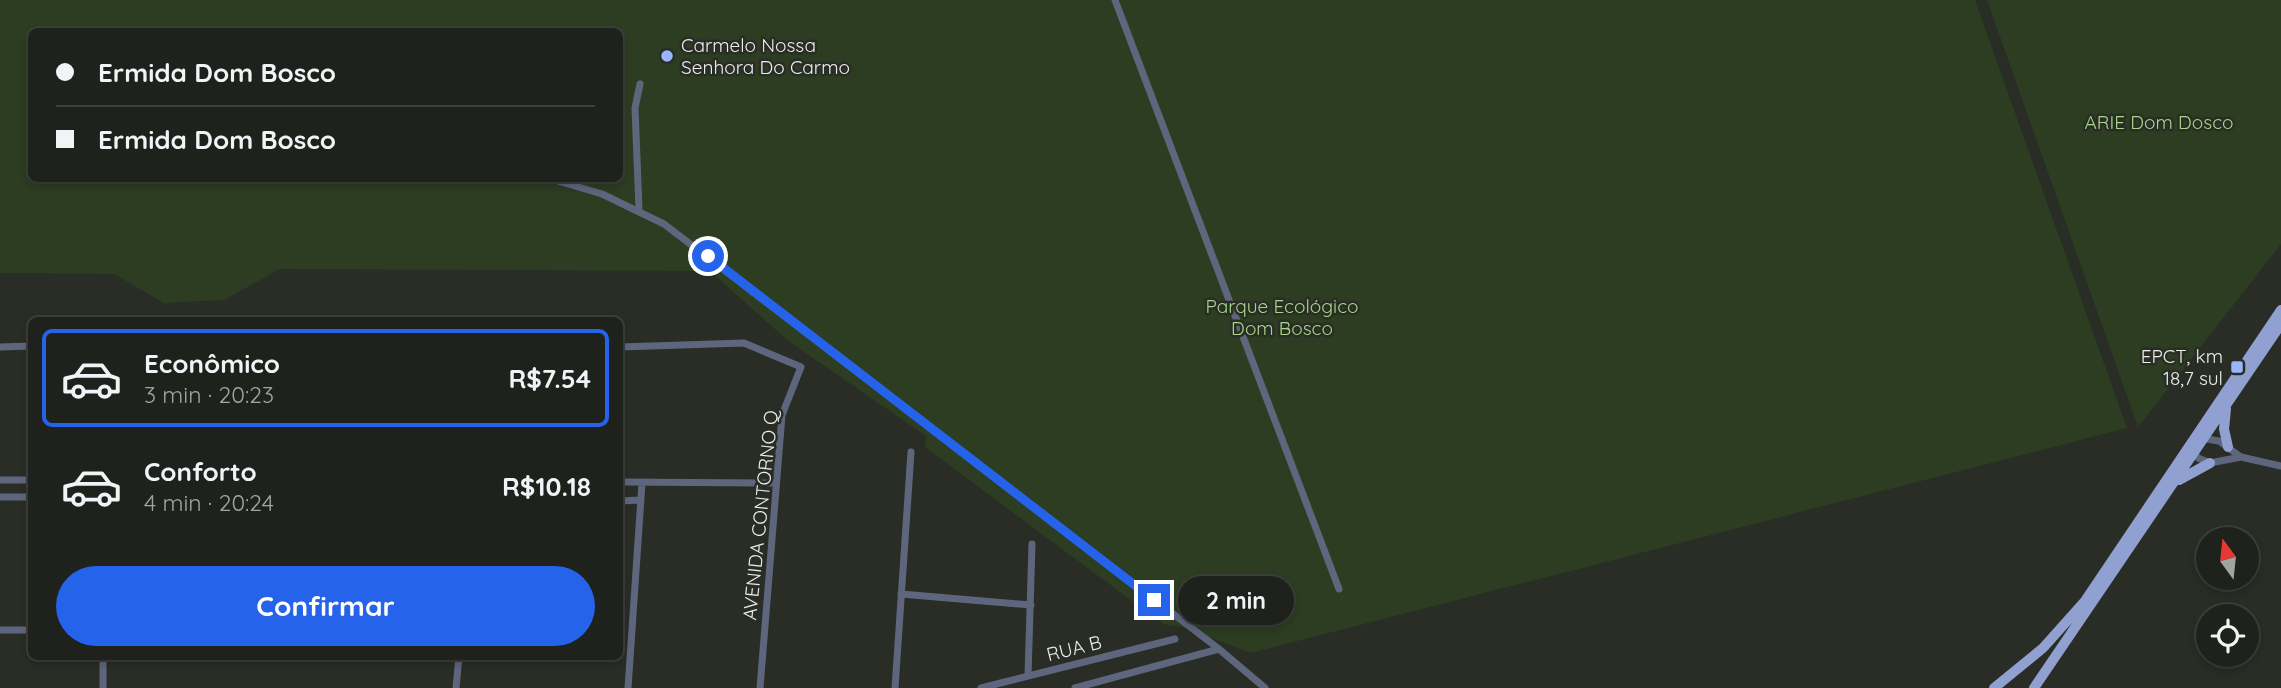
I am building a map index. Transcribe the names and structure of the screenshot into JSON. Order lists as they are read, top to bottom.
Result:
{
  "streets": {
    "street": ["AVENIDA CONTORNO Q", "RUA B"]
  },
  "parks": ["ARIE Dom Dosco", "Parque Ecológico Dom Bosco"],
  "places": {
    "other": ["Carmelo Nossa Senhora Do Carmo"],
    "transit": ["EPCT, km 18,7 sul"]
  },
  "north": "top",
  "page": {
    "banner": ["Ermida Dom Bosco", "Ermida Dom Bosco"],
    "list": [
      {
        "name": "Econômico",
        "note": "3 min · 20:23",
        "value": "R$7.54"
      },
      {
        "name": "Conforto",
        "note": "4 min · 20:24",
        "value": "R$10.18"
      }
    ],
    "buttons": "Confirmar",
    "bubble": "2 min"
  }
}
